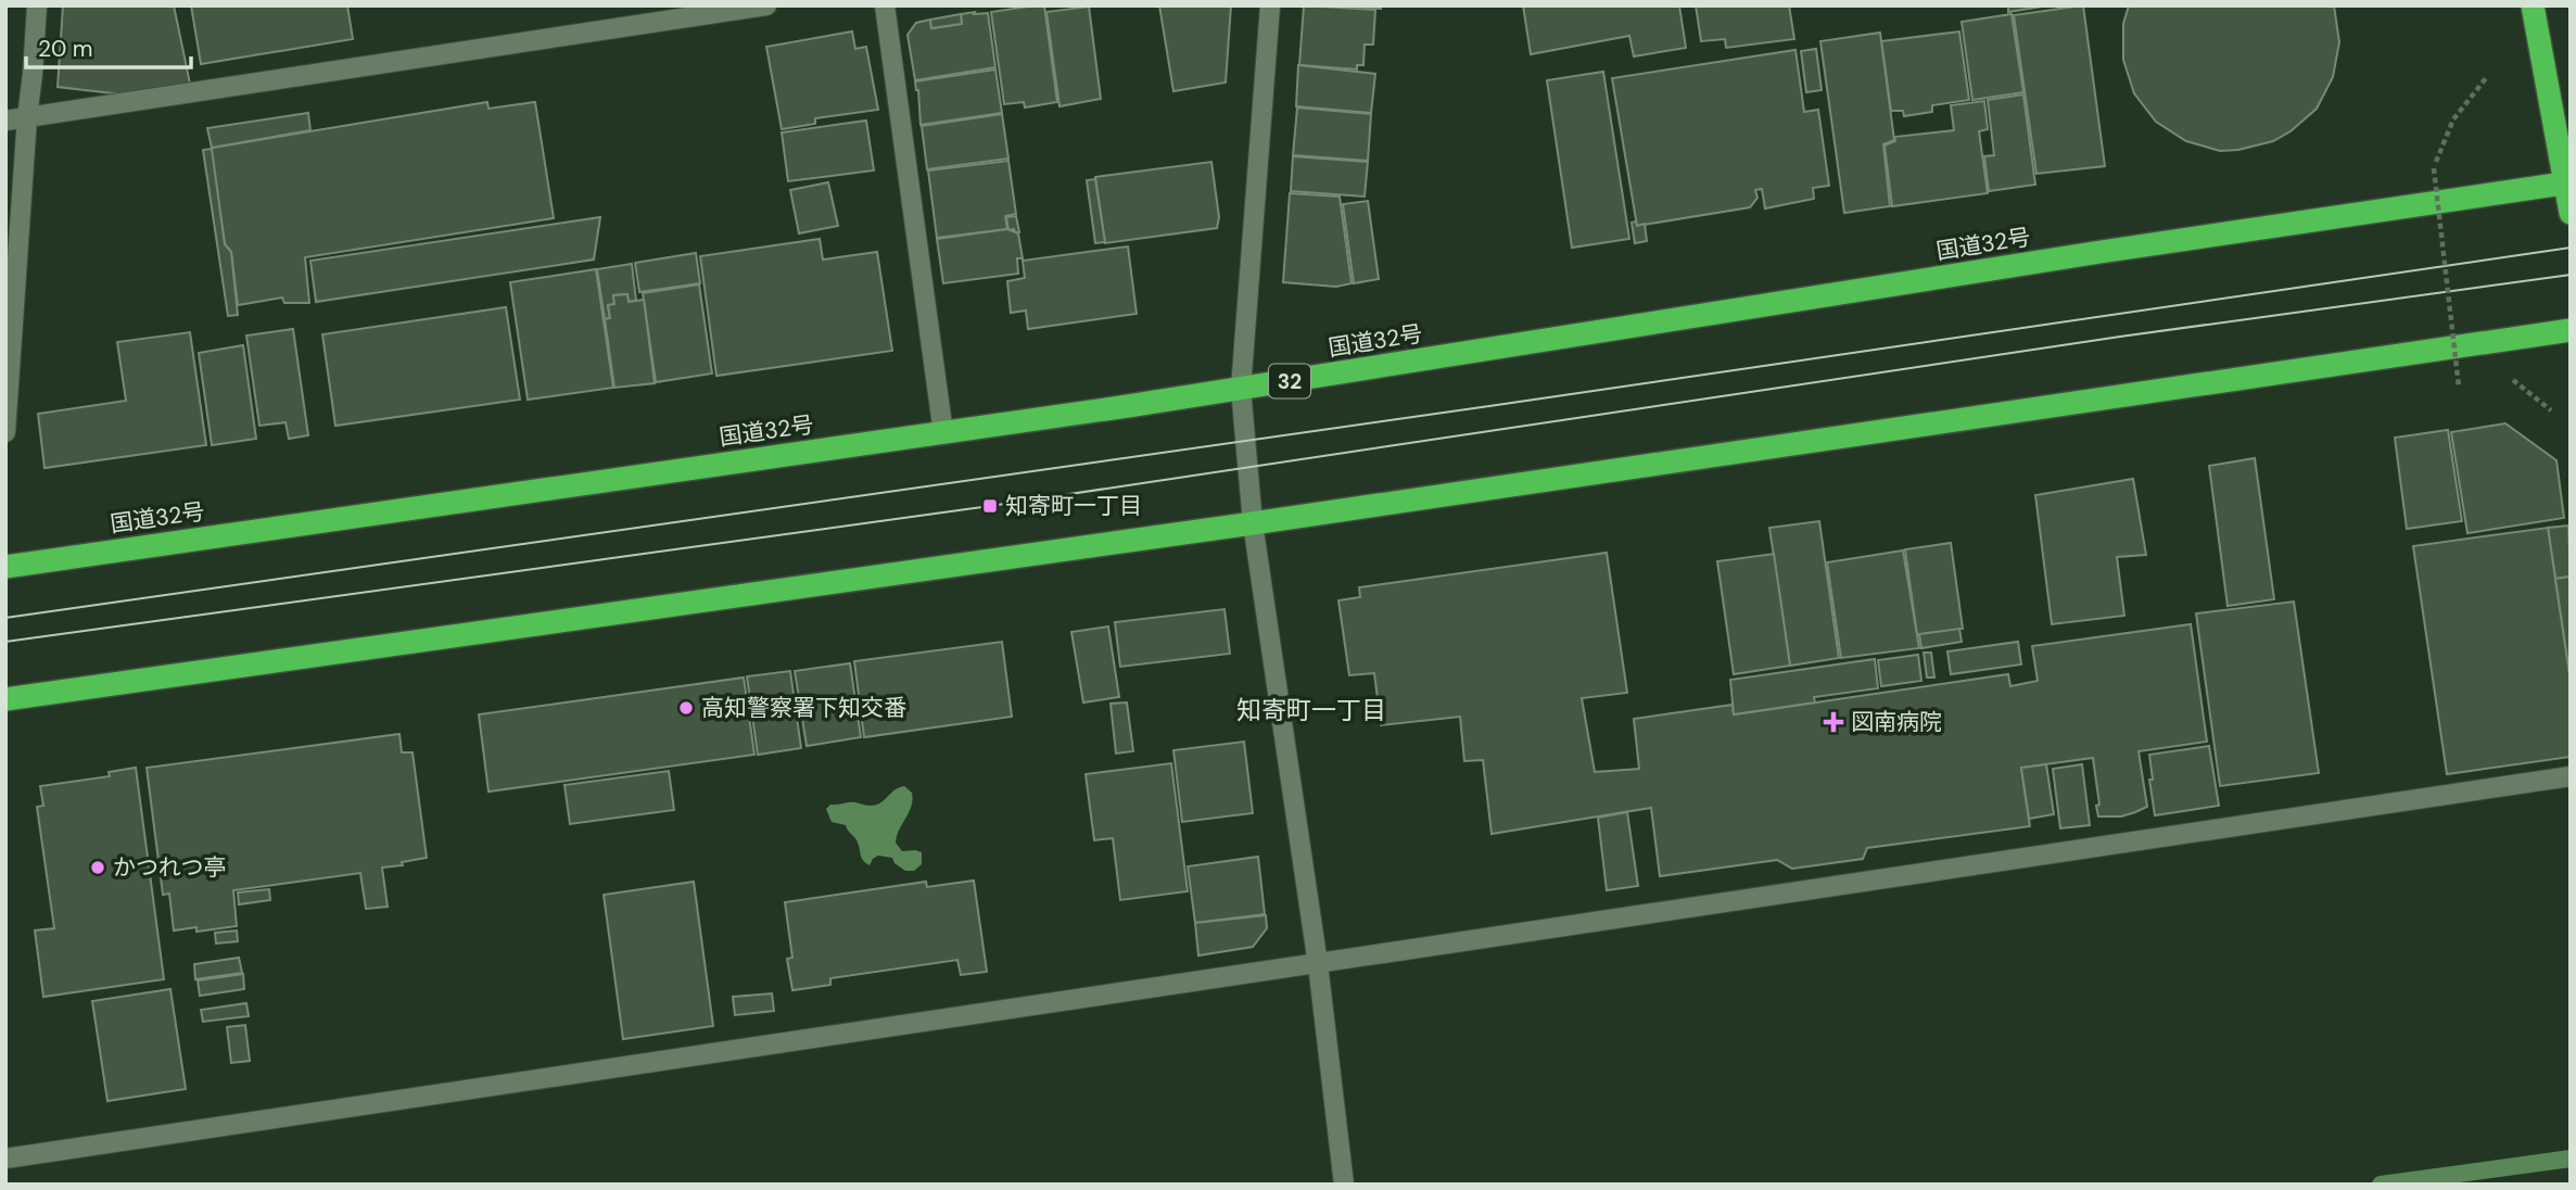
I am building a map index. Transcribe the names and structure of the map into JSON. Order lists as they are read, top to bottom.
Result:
{
  "streets": {
    "highway": ["国道32号", "32"]
  },
  "districts": ["知寄町一丁目"],
  "places": {
    "transit": ["知寄町一丁目"],
    "other": ["高知警察署下知交番", "かつれつ亭"],
    "health": ["図南病院"]
  },
  "scale_bar": "20 m"
}
